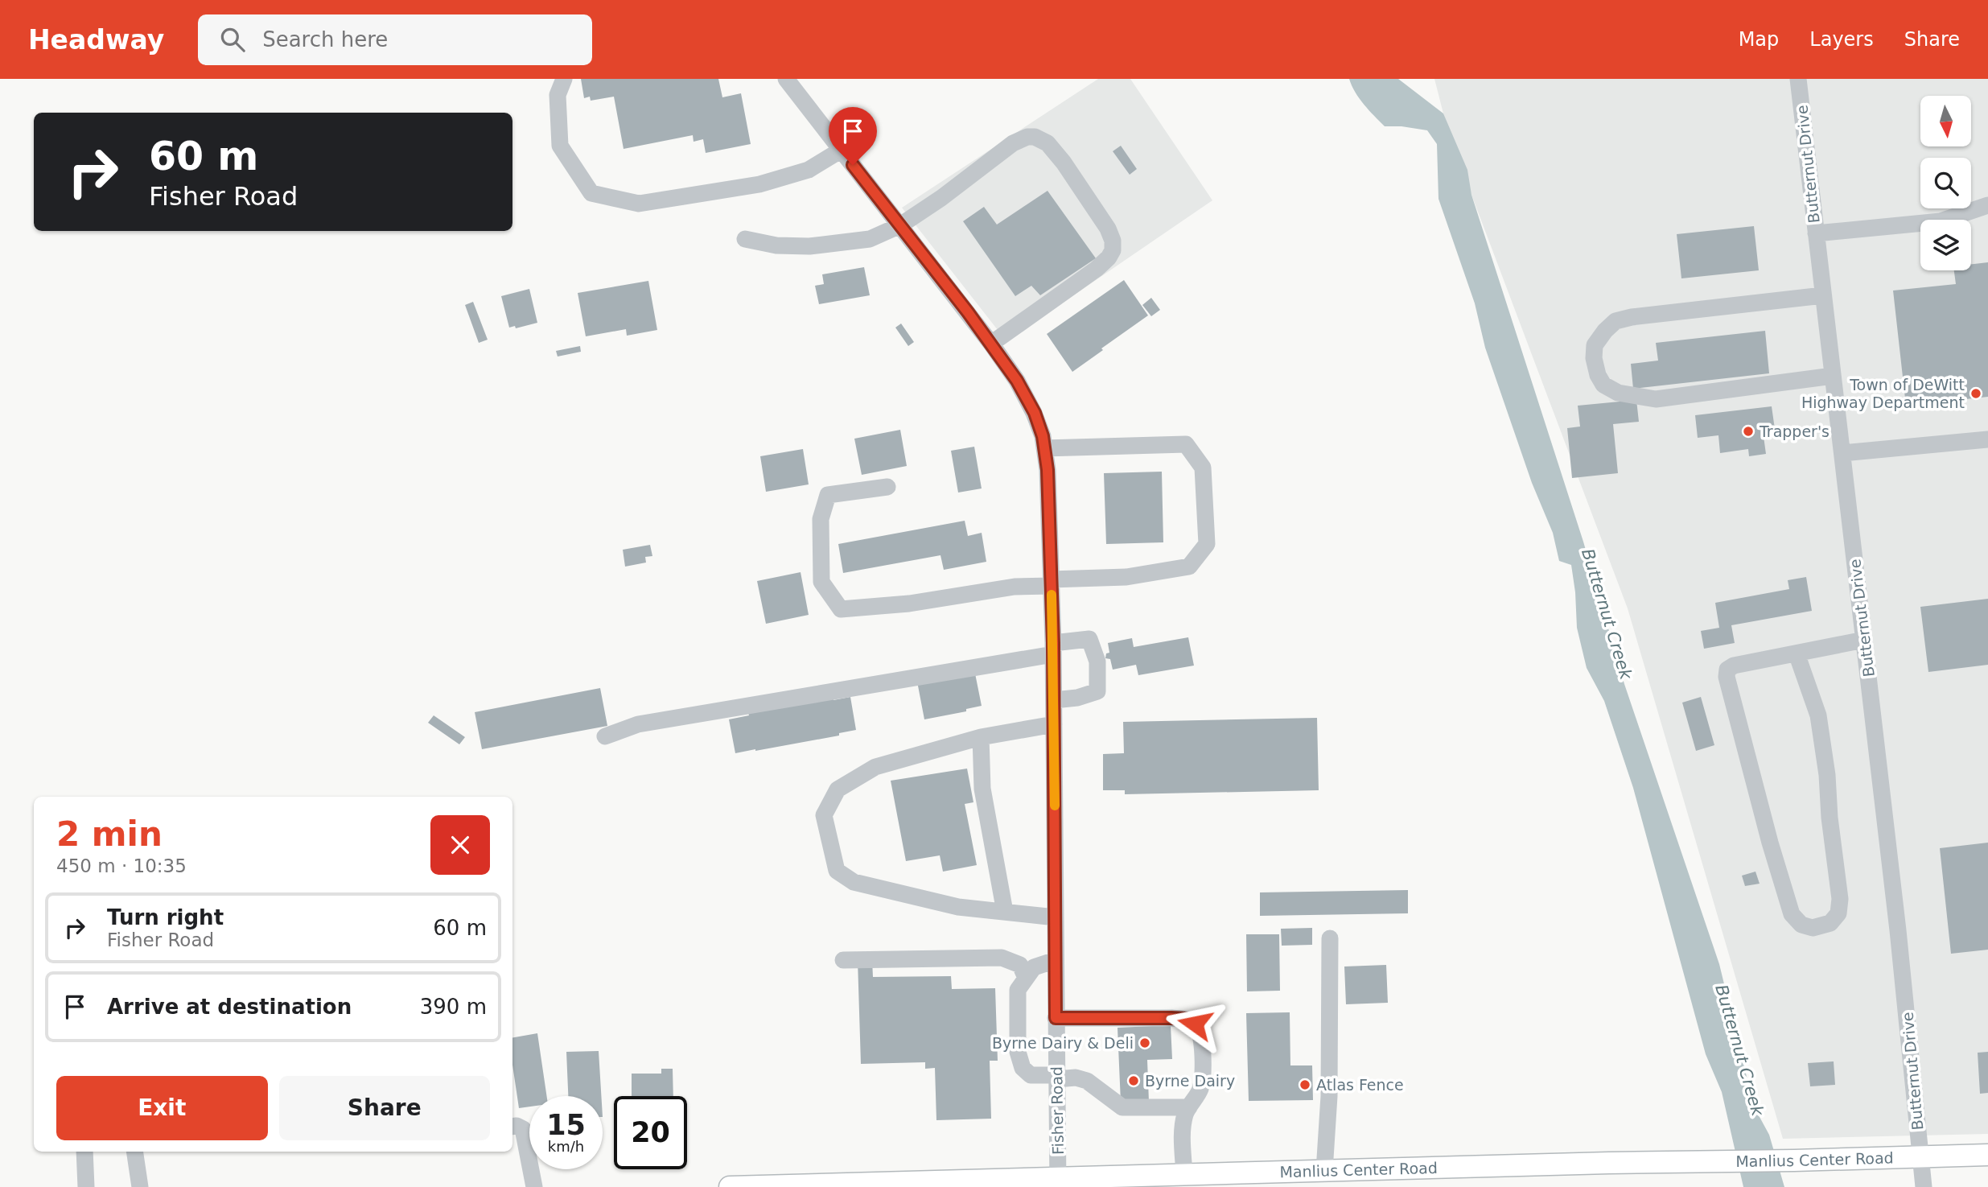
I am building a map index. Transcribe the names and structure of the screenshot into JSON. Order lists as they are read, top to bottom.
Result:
{
  "streets": {
    "main road": ["Manlius Center Road"],
    "street": ["Butternut Drive", "Fisher Road"]
  },
  "crossings": [
    ["Butternut Drive", "Manlius Center Road"],
    ["Fisher Road", "Manlius Center Road"]
  ],
  "water": ["Butternut Creek"],
  "places": [
    "Town of DeWitt Highway Department",
    "Trapper's",
    "Byrne Dairy & Deli",
    "Byrne Dairy",
    "Atlas Fence"
  ],
  "north": "bottom",
  "page": {
    "header": "Headway",
    "search": "Search here",
    "nav": ["Map", "Layers", "Share"],
    "turn": ["60 m", "Fisher Road"],
    "heading": ["2 min", "450 m · 10:35"],
    "list": [
      {
        "name": "Turn right",
        "note": "Fisher Road",
        "value": "60 m"
      },
      {
        "name": "Arrive at destination",
        "value": "390 m"
      }
    ],
    "buttons": ["Exit", "Share"],
    "speed": "15 km/h",
    "limit": "20"
  }
}
